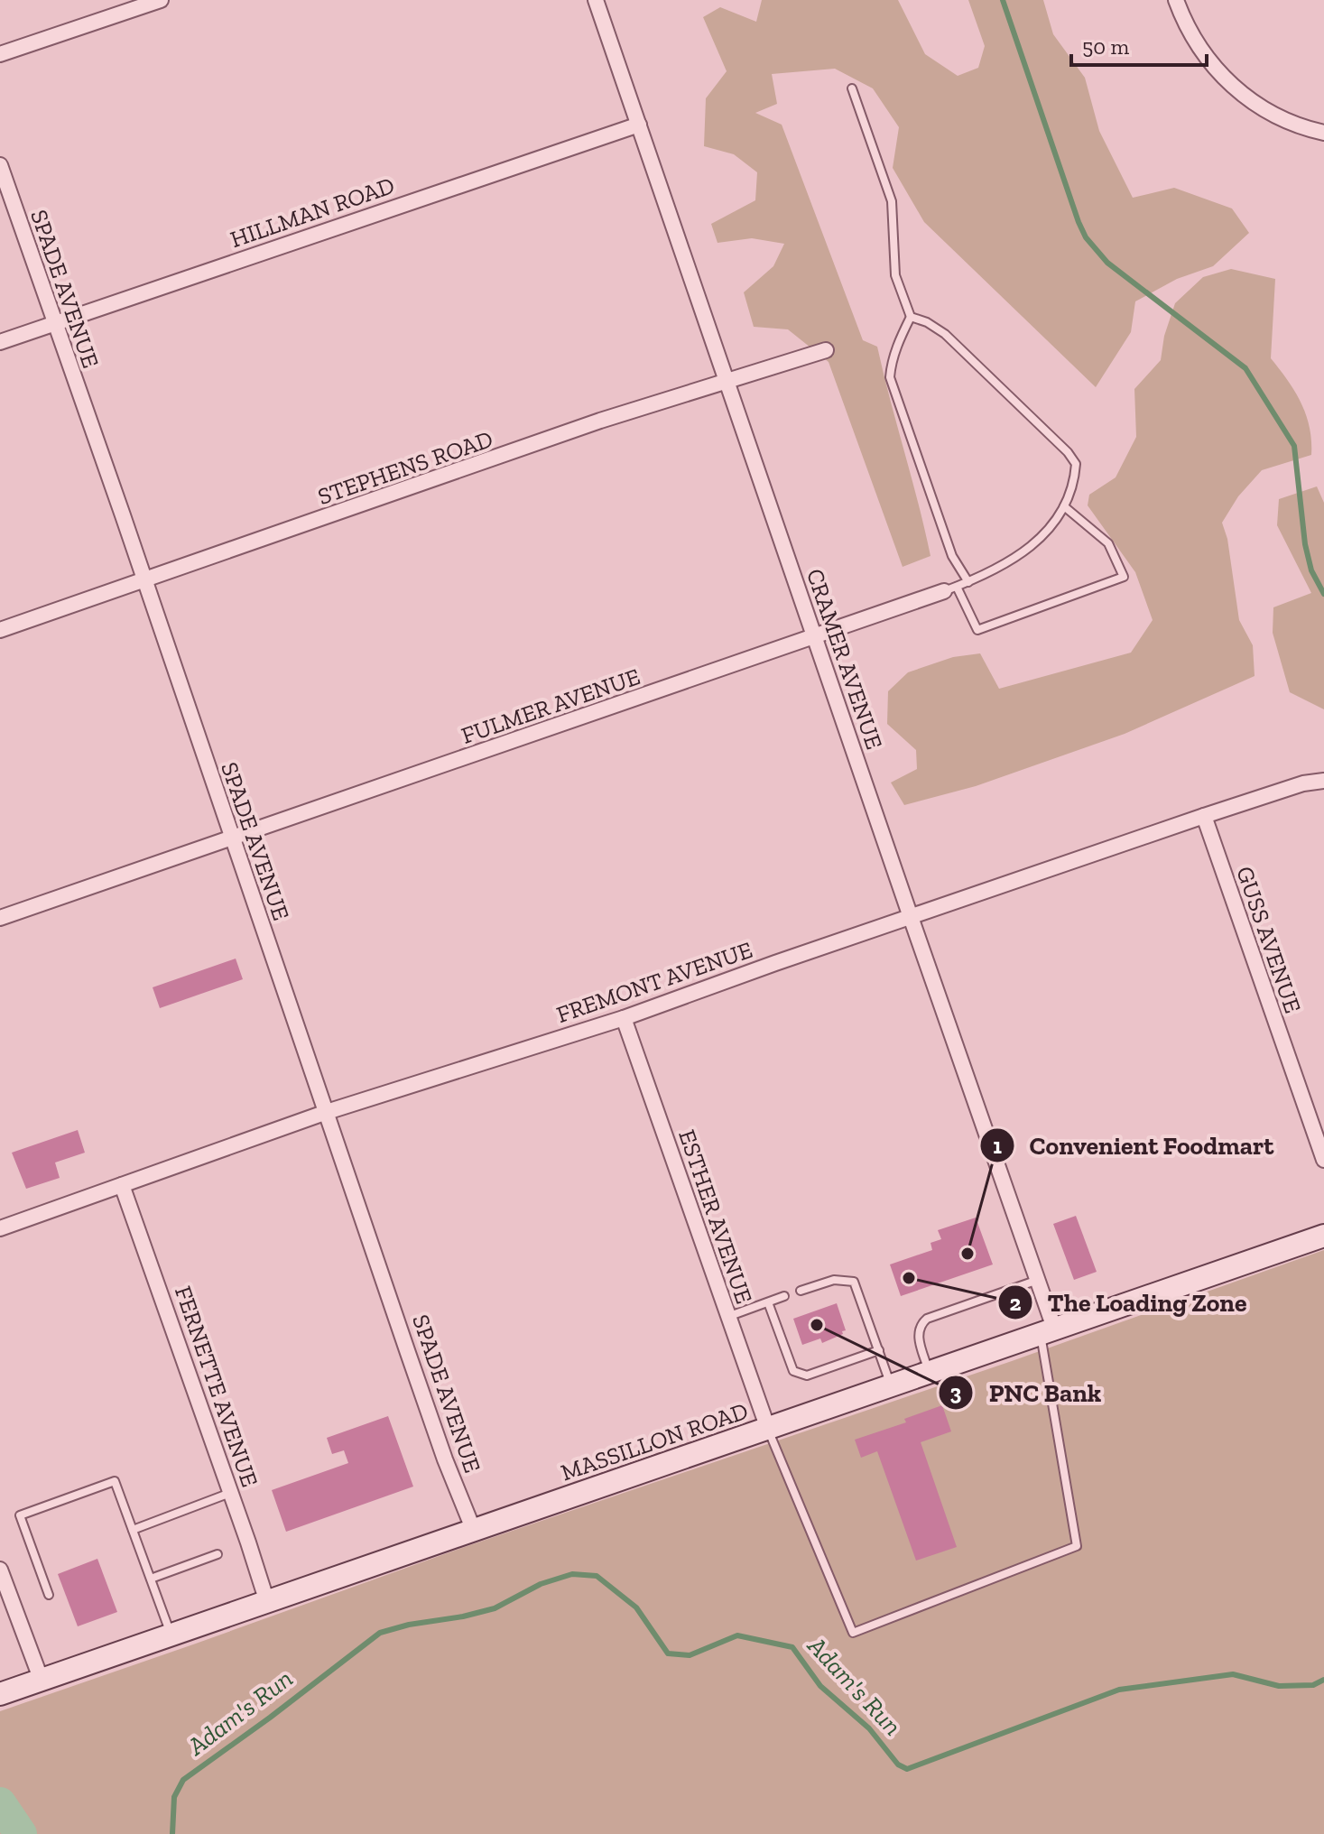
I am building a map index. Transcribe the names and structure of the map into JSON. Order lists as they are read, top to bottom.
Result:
{
  "streets": {
    "street": [
      "HILLMAN ROAD",
      "SPADE AVENUE",
      "STEPHENS ROAD",
      "CRAMER AVENUE",
      "FULMER AVENUE",
      "GUSS AVENUE",
      "FREMONT AVENUE",
      "ESTHER AVENUE",
      "FERNETTE AVENUE",
      "MASSILLON ROAD"
    ]
  },
  "crossings": [
    ["HILLMAN ROAD", "SPADE AVENUE"],
    ["HILLMAN ROAD", "CRAMER AVENUE"],
    ["SPADE AVENUE", "STEPHENS ROAD"],
    ["SPADE AVENUE", "FULMER AVENUE"],
    ["SPADE AVENUE", "FREMONT AVENUE"],
    ["SPADE AVENUE", "MASSILLON ROAD"],
    ["STEPHENS ROAD", "CRAMER AVENUE"],
    ["CRAMER AVENUE", "FULMER AVENUE"],
    ["CRAMER AVENUE", "FREMONT AVENUE"],
    ["CRAMER AVENUE", "MASSILLON ROAD"],
    ["GUSS AVENUE", "FREMONT AVENUE"],
    ["FREMONT AVENUE", "ESTHER AVENUE"],
    ["FREMONT AVENUE", "FERNETTE AVENUE"],
    ["ESTHER AVENUE", "MASSILLON ROAD"],
    ["FERNETTE AVENUE", "MASSILLON ROAD"]
  ],
  "water": ["Adam's Run"],
  "places": ["Convenient Foodmart", "The Loading Zone", "PNC Bank"],
  "scale_bar": "50 m"
}
